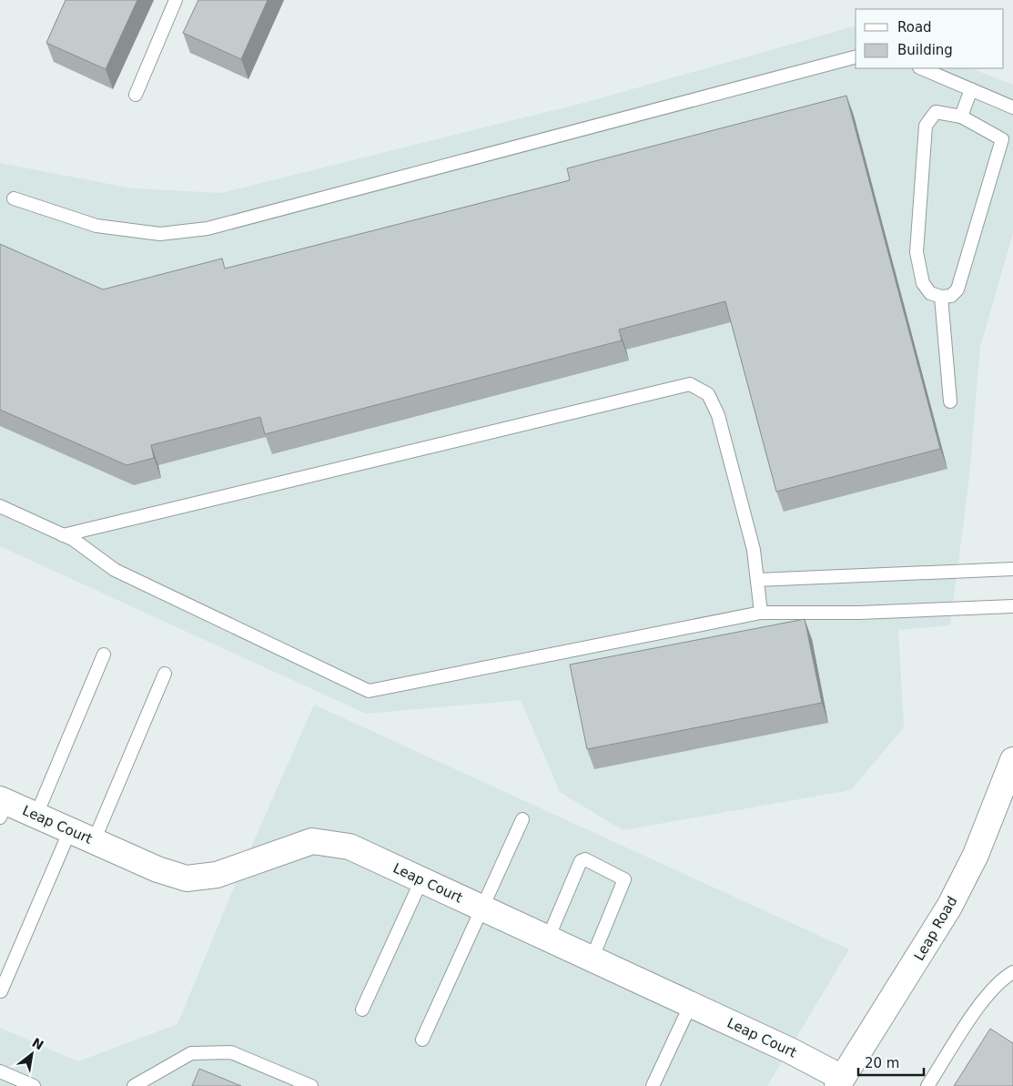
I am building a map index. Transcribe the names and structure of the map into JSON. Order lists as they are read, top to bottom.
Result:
{
  "streets": {
    "street": ["Leap Court", "Leap Road"]
  },
  "crossings": [
    ["Leap Court", "Leap Road"]
  ],
  "legend": ["Road", "Building"],
  "scale_bar": "20 m",
  "north": "top right"
}
